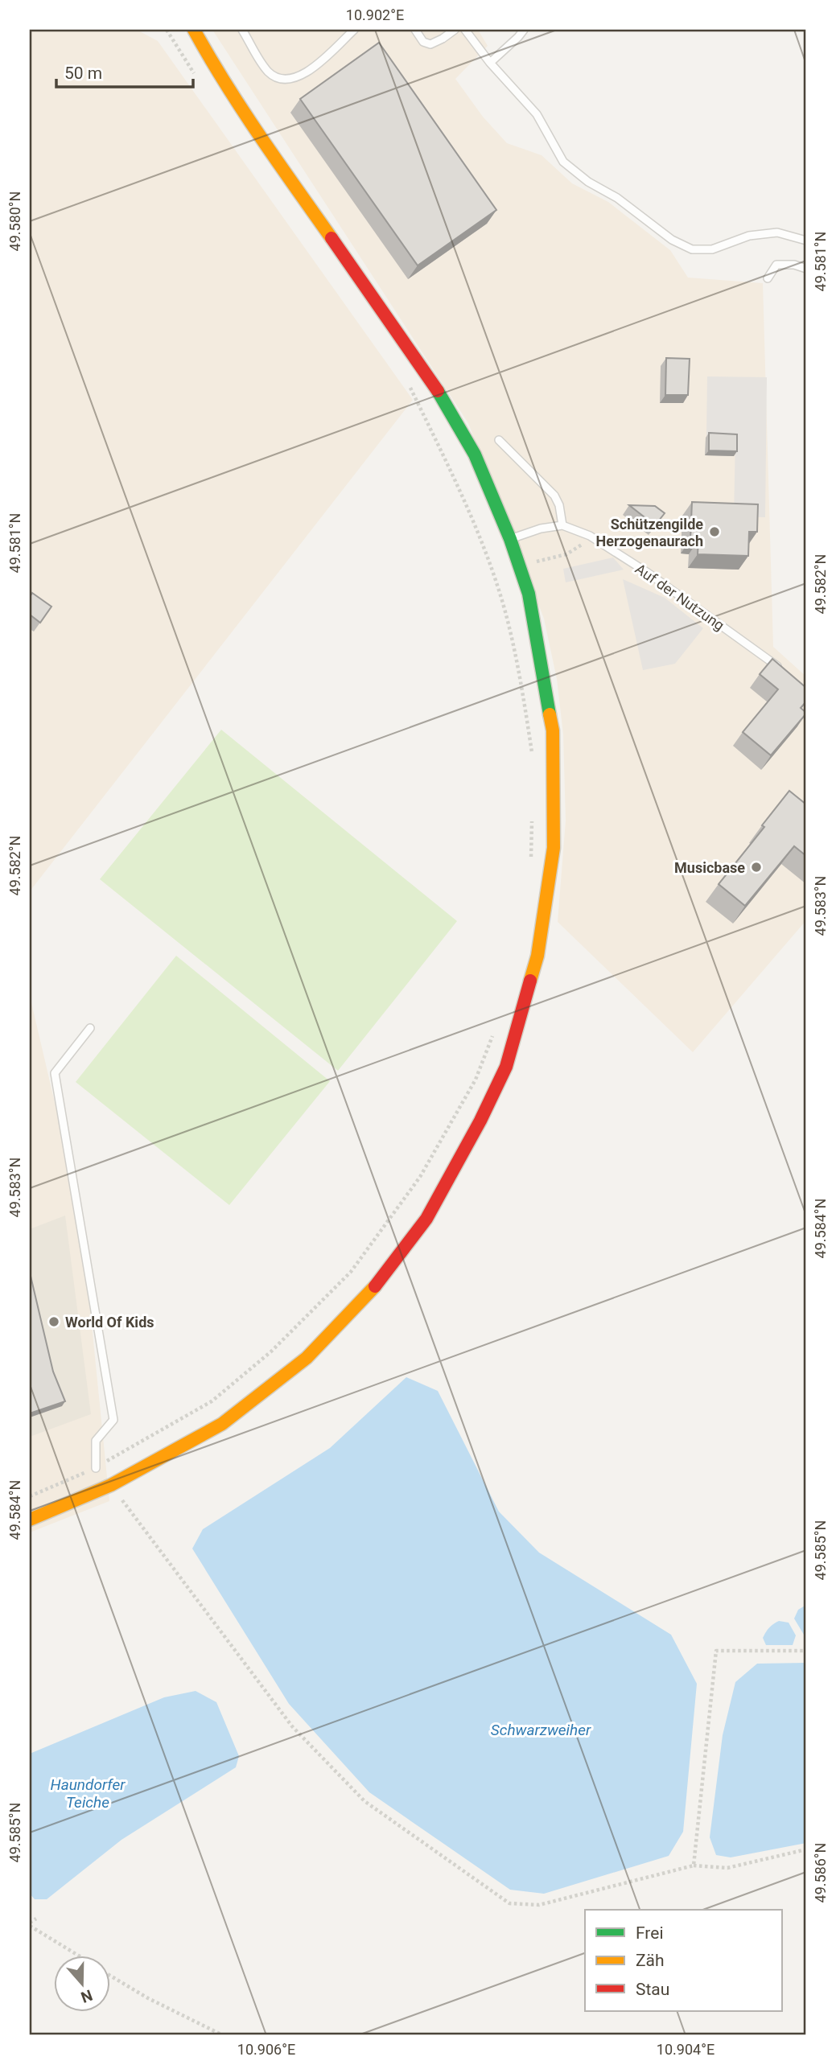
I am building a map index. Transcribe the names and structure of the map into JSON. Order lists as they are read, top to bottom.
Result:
{
  "streets": {
    "lane": ["Auf der Nutzung"]
  },
  "water": ["Schwarzweiher", "Haundorfer Teiche"],
  "places": ["Schützengilde Herzogenaurach", "Musicbase", "World Of Kids"],
  "legend": ["Frei", "Zäh", "Stau"],
  "scale_bar": "50 m",
  "north": "bottom",
  "coordinates": [
    "10.902°E",
    "49.580°N",
    "49.581°N",
    "49.582°N",
    "49.583°N",
    "49.584°N",
    "49.585°N",
    "49.586°N",
    "10.906°E",
    "10.904°E"
  ]
}
